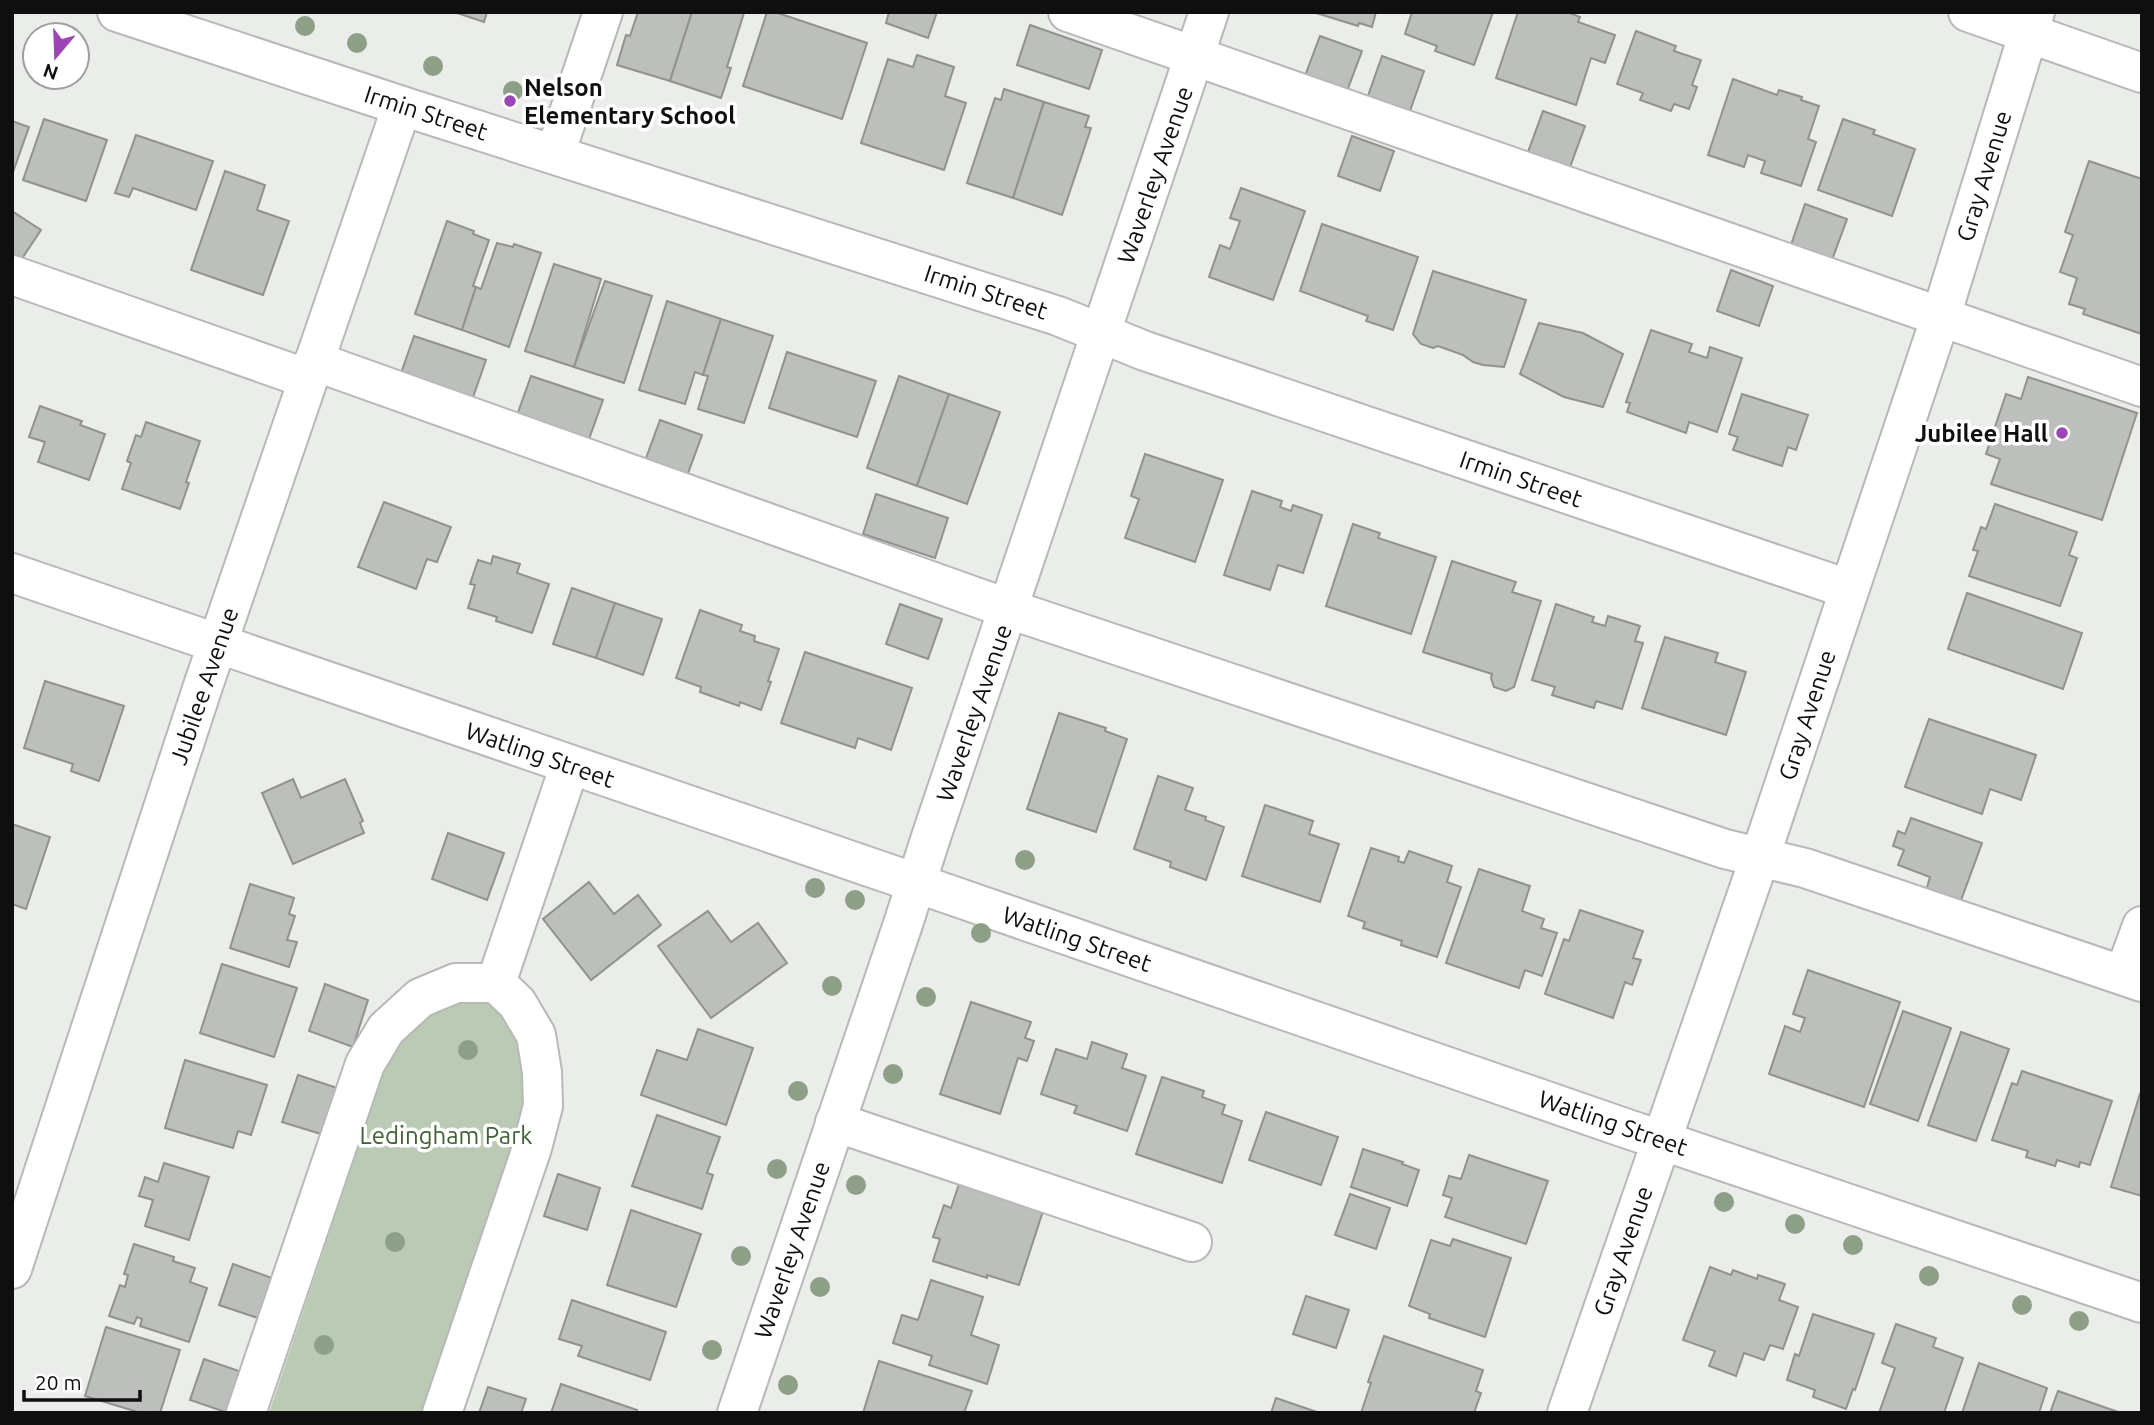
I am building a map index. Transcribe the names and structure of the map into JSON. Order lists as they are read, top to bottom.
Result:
{
  "streets": {
    "street": [
      "Irmin Street",
      "Waverley Avenue",
      "Gray Avenue",
      "Jubilee Avenue",
      "Watling Street"
    ]
  },
  "crossings": [
    ["Irmin Street", "Waverley Avenue"],
    ["Irmin Street", "Gray Avenue"],
    ["Irmin Street", "Jubilee Avenue"],
    ["Waverley Avenue", "Watling Street"],
    ["Gray Avenue", "Watling Street"],
    ["Jubilee Avenue", "Watling Street"]
  ],
  "parks": ["Ledingham Park"],
  "places": ["Nelson Elementary School", "Jubilee Hall"],
  "scale_bar": "20 m",
  "north": "bottom"
}
